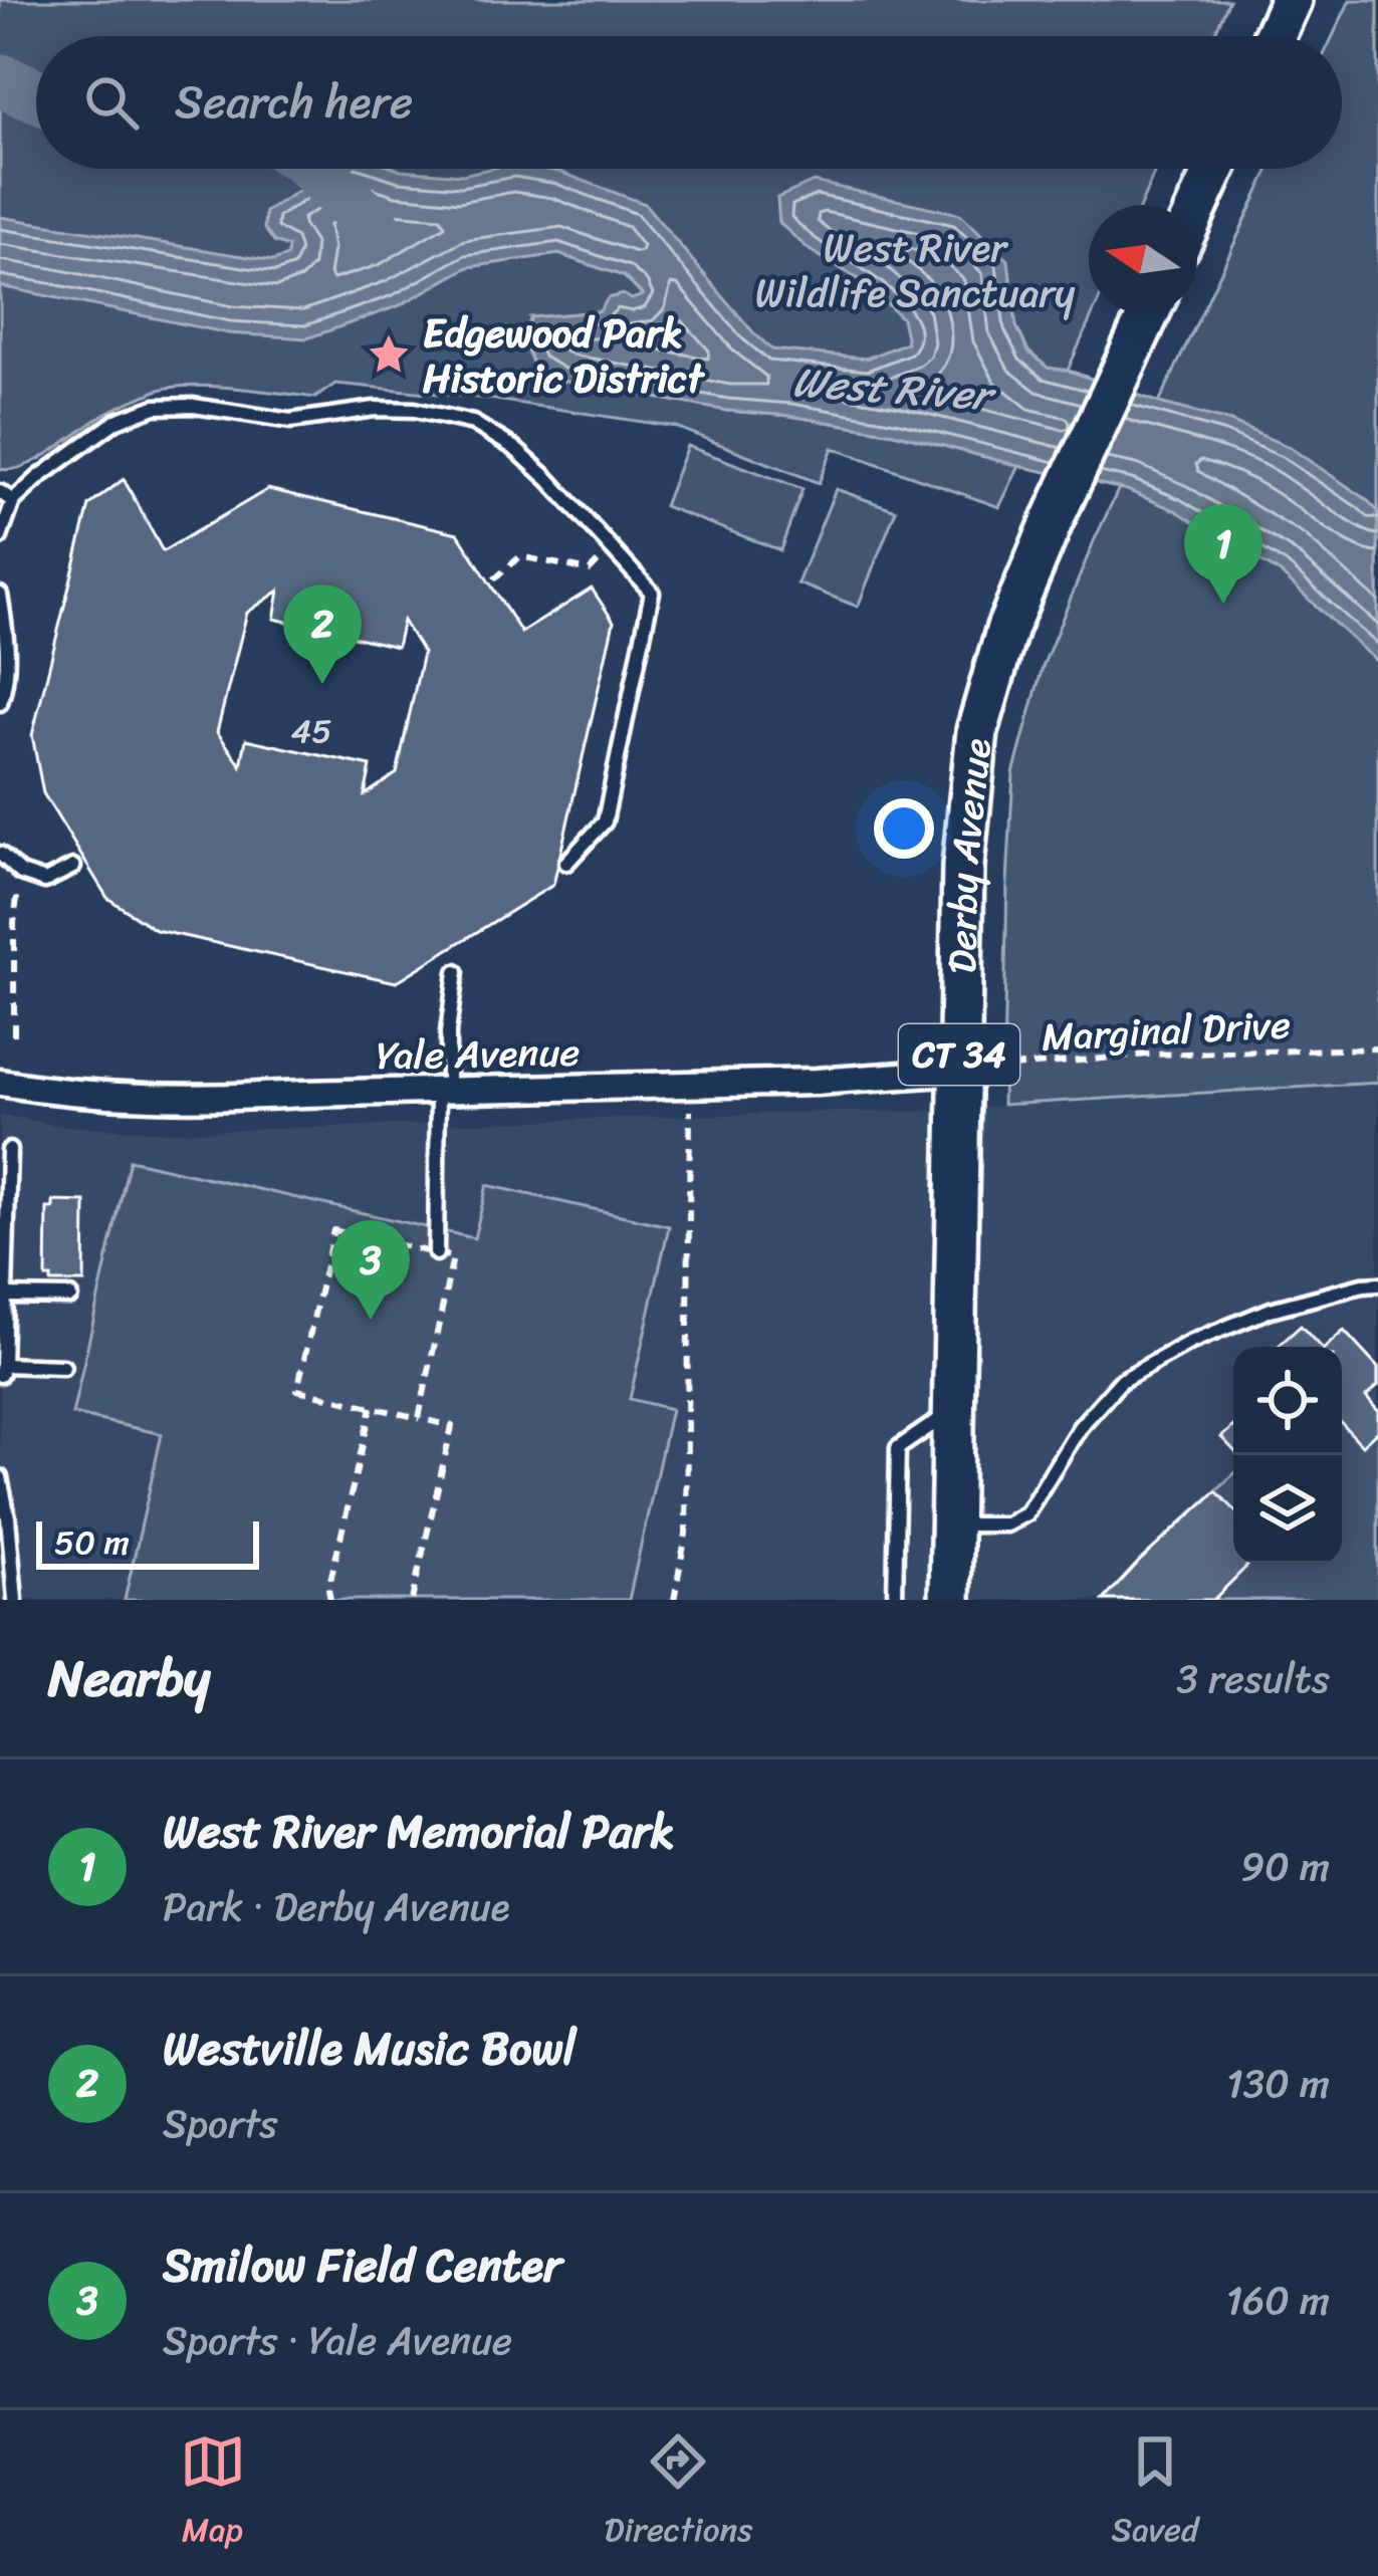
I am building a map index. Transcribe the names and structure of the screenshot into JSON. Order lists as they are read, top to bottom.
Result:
{
  "streets": {
    "highway": ["Derby Avenue", "CT 34"],
    "street": ["Yale Avenue"],
    "path": ["Marginal Drive"]
  },
  "crossings": [
    ["Derby Avenue", "Marginal Drive"],
    ["Derby Avenue", "Yale Avenue"],
    ["Marginal Drive", "Yale Avenue"]
  ],
  "water": ["West River"],
  "parks": ["West River Wildlife Sanctuary"],
  "places": {
    "place": ["Edgewood Park Historic District"]
  },
  "house_numbers": ["45"],
  "scale_bar": "50 m",
  "north": "left",
  "page": {
    "search": "Search here",
    "pins": ["1", "2", "3"],
    "scale": "50 m",
    "heading": ["Nearby", "3 results"],
    "list": [
      {
        "mark": "1",
        "name": "West River Memorial Park",
        "note": "Park · Derby Avenue",
        "value": "90 m"
      },
      {
        "mark": "2",
        "name": "Westville Music Bowl",
        "note": "Sports",
        "value": "130 m"
      },
      {
        "mark": "3",
        "name": "Smilow Field Center",
        "note": "Sports · Yale Avenue",
        "value": "160 m"
      }
    ],
    "nav": ["Map", "Directions", "Saved"]
  }
}
